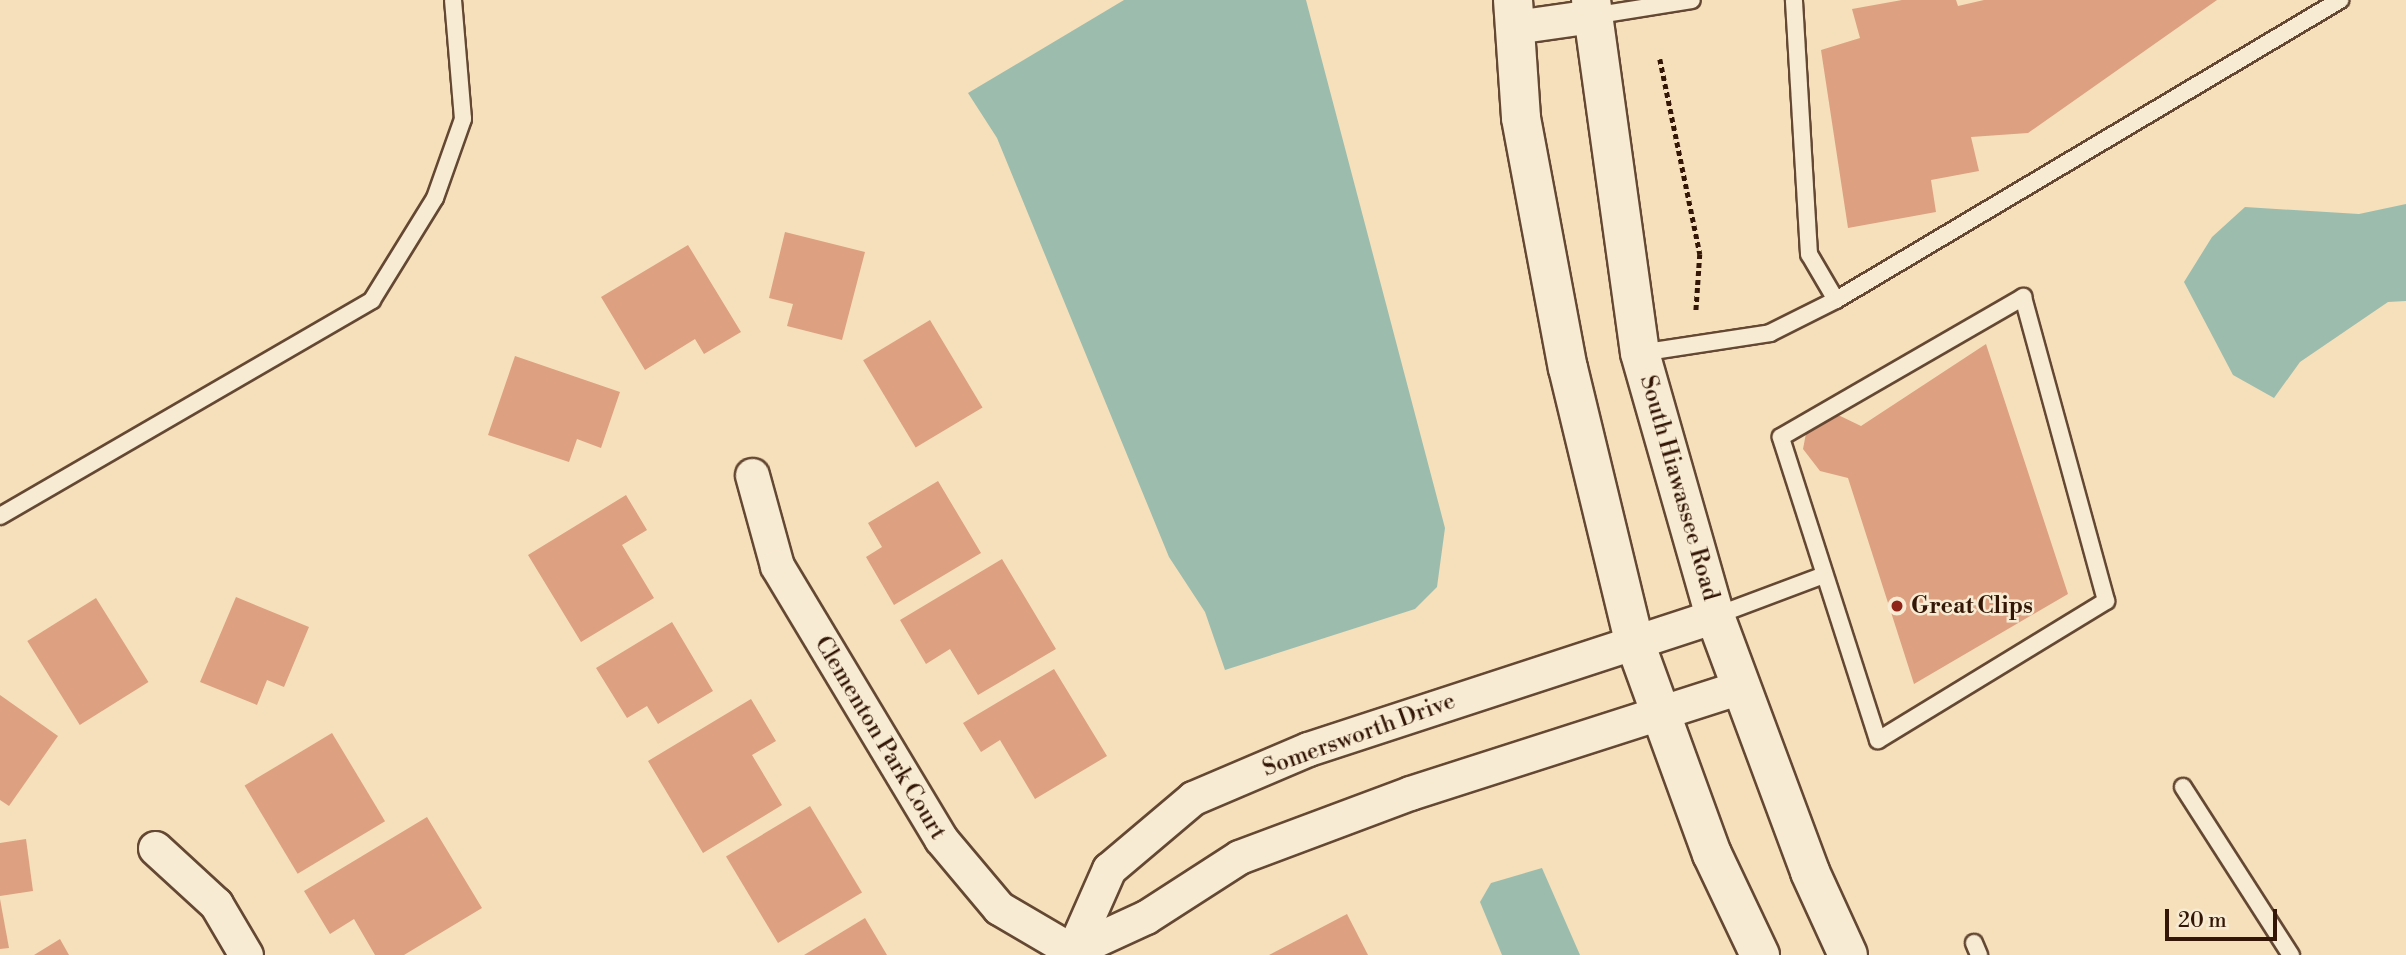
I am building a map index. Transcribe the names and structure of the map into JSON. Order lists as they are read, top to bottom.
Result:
{
  "streets": {
    "street": ["South Hiawassee Road", "Somersworth Drive", "Clementon Park Court"]
  },
  "crossings": [
    ["South Hiawassee Road", "Somersworth Drive"],
    ["Somersworth Drive", "Clementon Park Court"]
  ],
  "places": ["Great Clips"],
  "scale_bar": "20 m"
}
